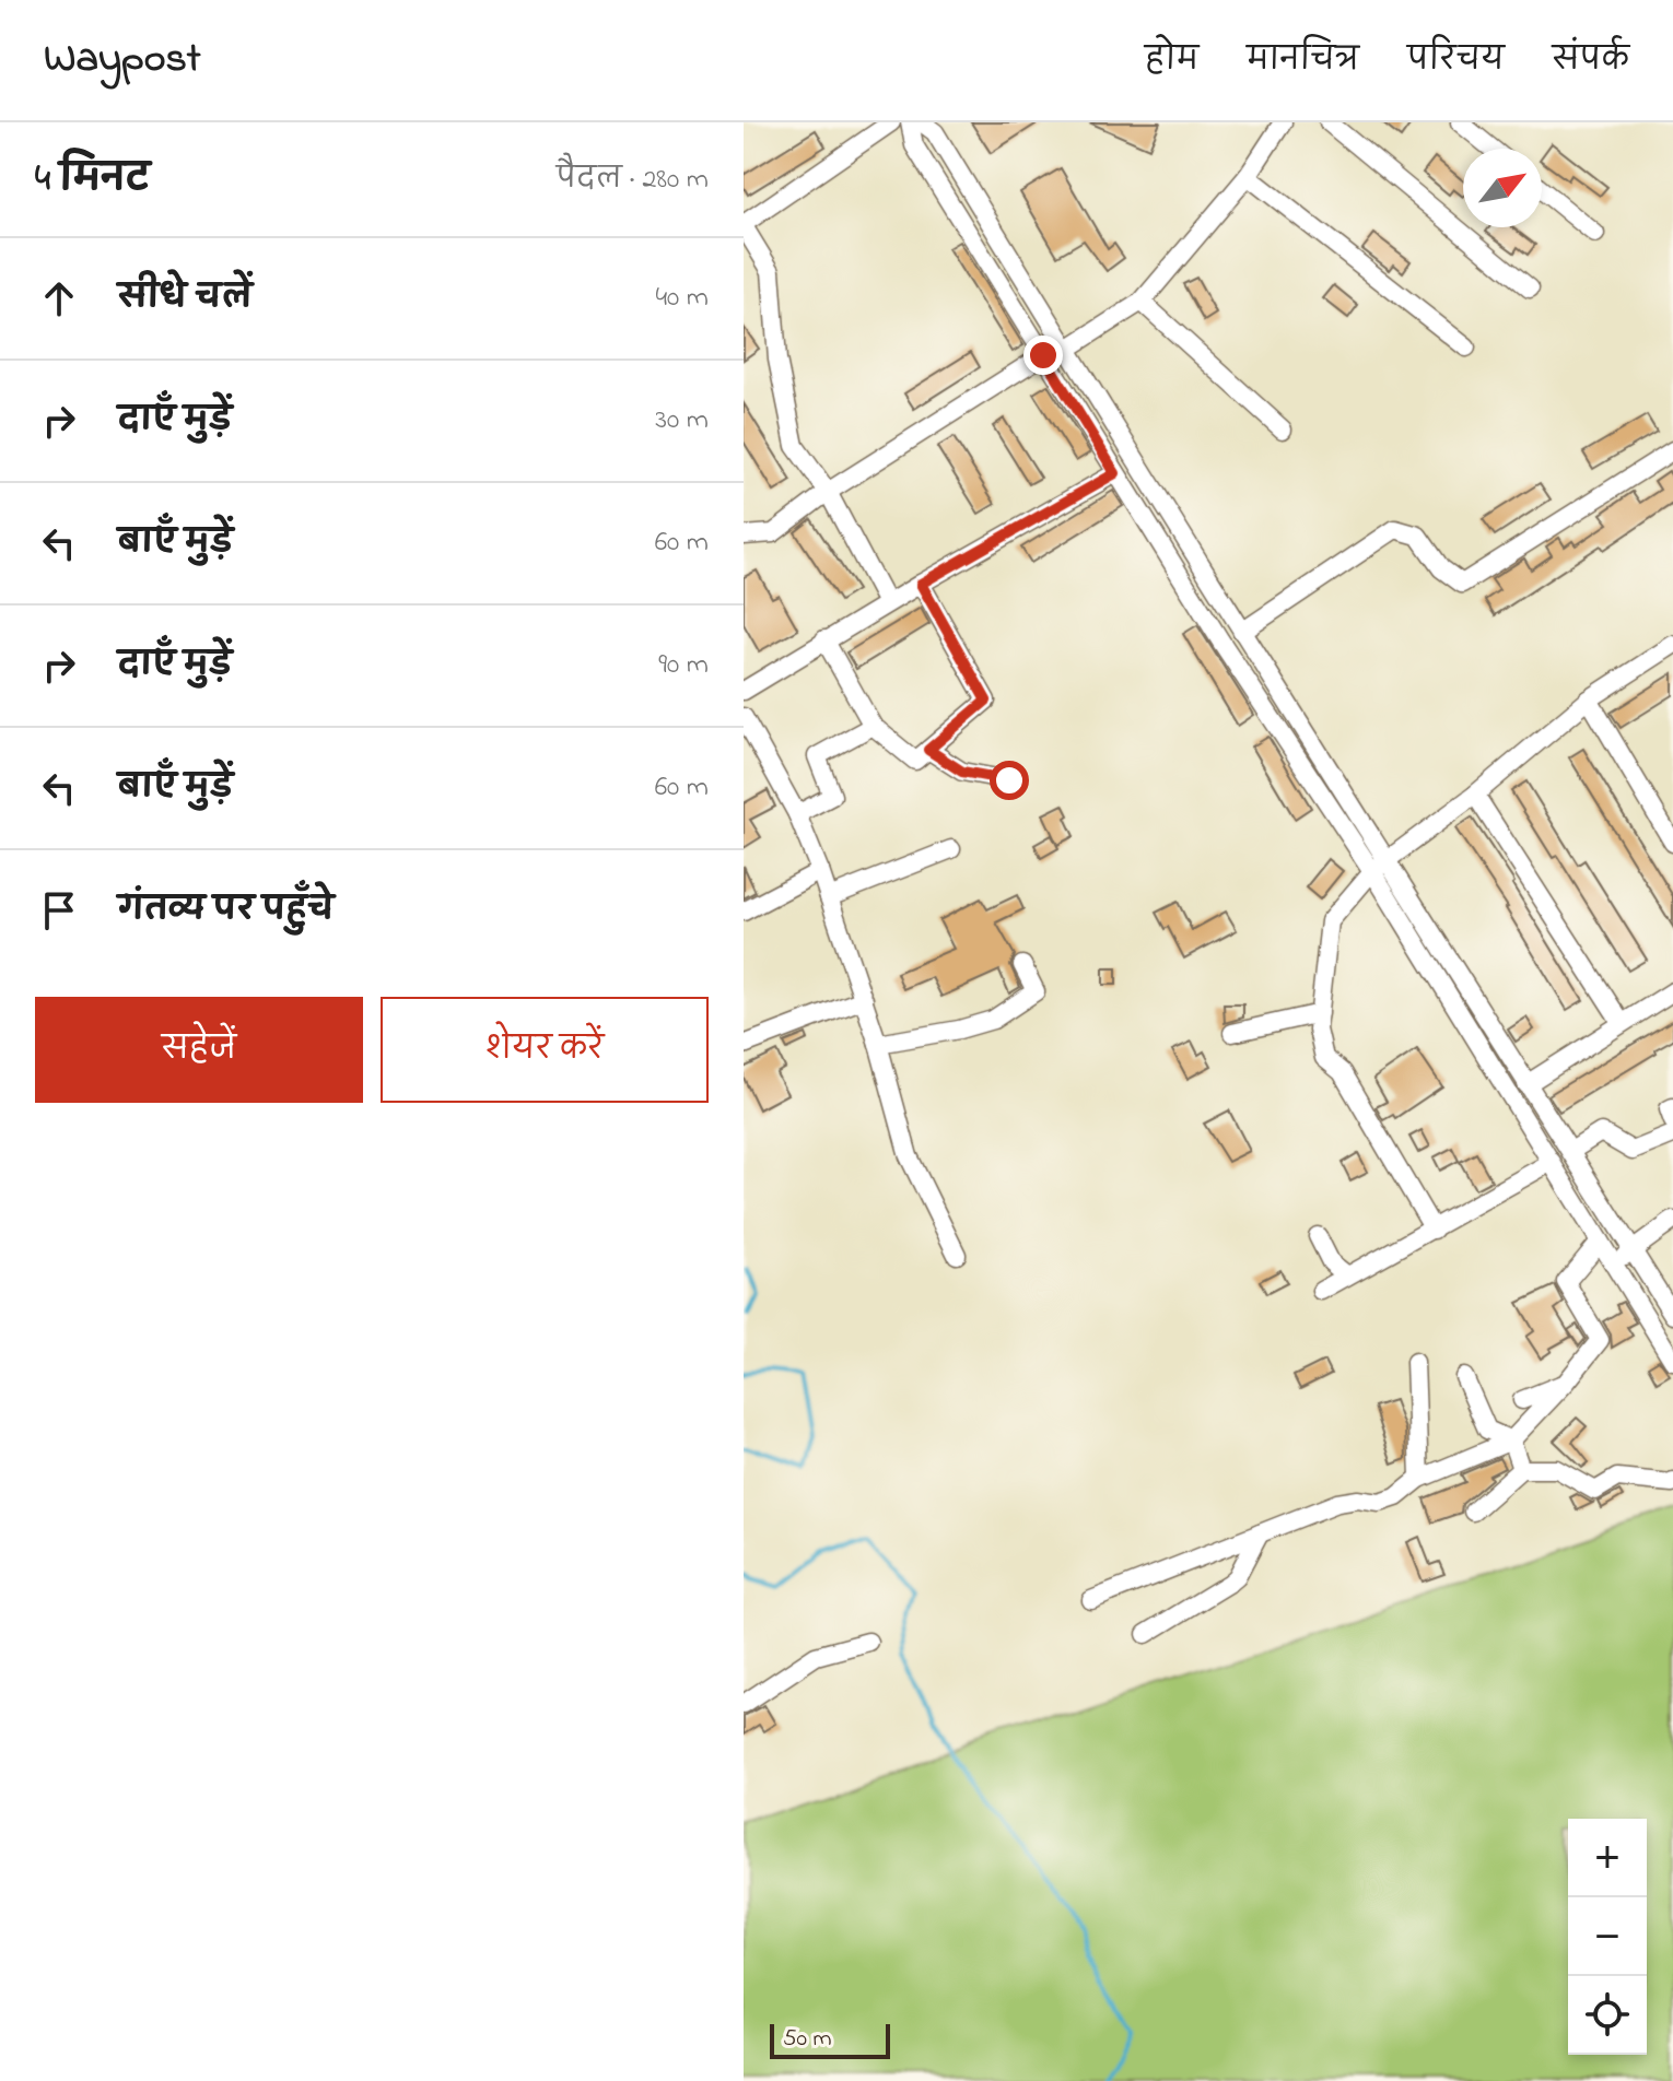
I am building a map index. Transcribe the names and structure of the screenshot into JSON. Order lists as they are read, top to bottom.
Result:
{
  "scale_bar": "50 m",
  "north": "top right",
  "page": {
    "header": "Waypost",
    "nav": [
      "होम",
      "मानचित्र",
      "परिचय",
      "संपर्क"
    ],
    "heading": ["4 मिनट", "पैदल · 280 m"],
    "list": [
      ["सीधे चलें", "40 m"],
      ["दाएँ मुड़ें", "30 m"],
      ["बाएँ मुड़ें", "60 m"],
      ["दाएँ मुड़ें", "90 m"],
      ["बाएँ मुड़ें", "60 m"],
      "गंतव्य पर पहुँचे"
    ],
    "buttons": ["सहेजें", "शेयर करें"],
    "map_buttons": ["+", "−"],
    "scale": "50 m"
  }
}
